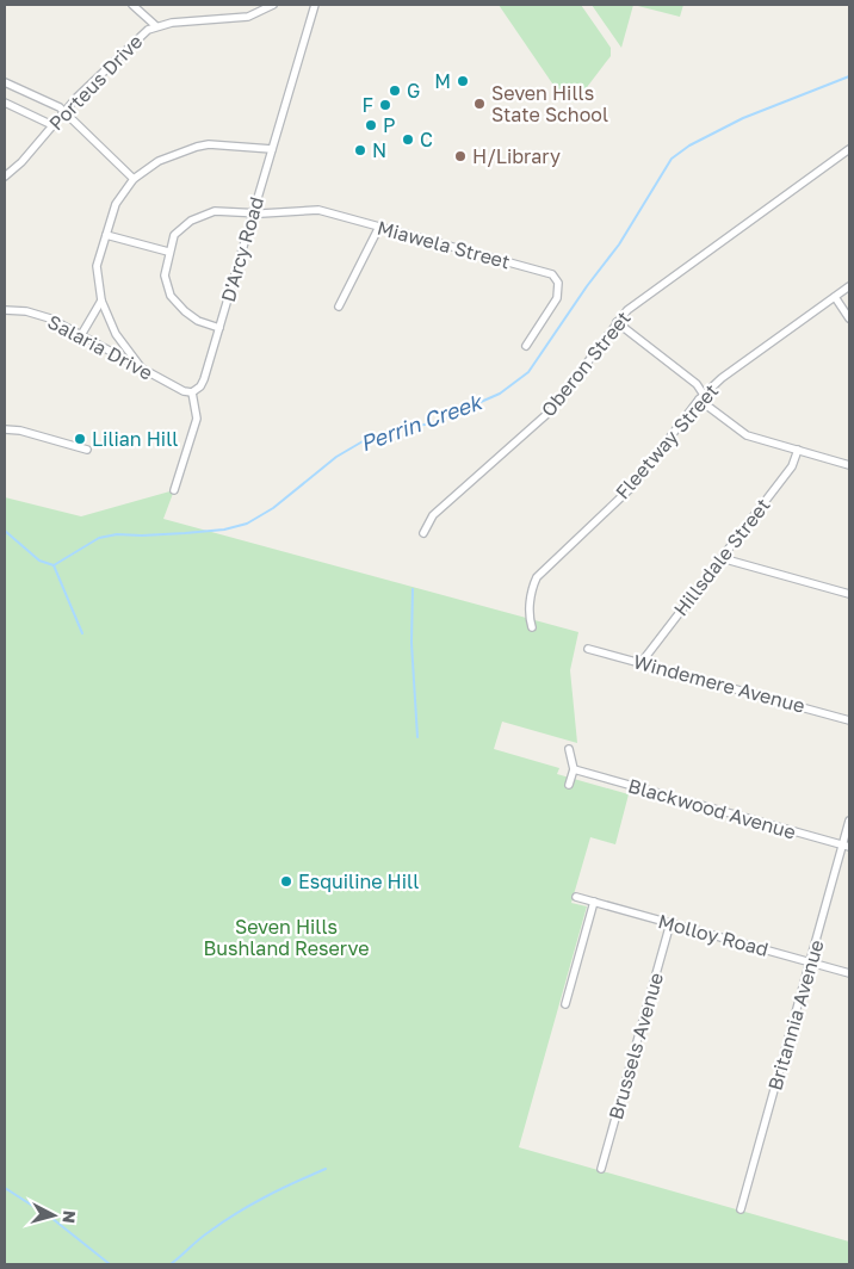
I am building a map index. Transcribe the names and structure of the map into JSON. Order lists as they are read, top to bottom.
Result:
{
  "streets": {
    "street": [
      "Porteus Drive",
      "Miawela Street",
      "D'Arcy Road",
      "Salaria Drive",
      "Oberon Street",
      "Fleetway Street",
      "Hillsdale Street",
      "Windemere Avenue",
      "Blackwood Avenue",
      "Molloy Road",
      "Britannia Avenue",
      "Brussels Avenue"
    ]
  },
  "crossings": [
    ["Miawela Street", "D'Arcy Road"],
    ["D'Arcy Road", "Salaria Drive"],
    ["Hillsdale Street", "Windemere Avenue"],
    ["Blackwood Avenue", "Britannia Avenue"],
    ["Molloy Road", "Britannia Avenue"],
    ["Molloy Road", "Brussels Avenue"]
  ],
  "water": ["Perrin Creek"],
  "parks": ["Seven Hills Bushland Reserve"],
  "places": [
    "M",
    "G",
    "Seven Hills State School",
    "F",
    "P",
    "C",
    "N",
    "H/Library",
    "Lilian Hill",
    "Esquiline Hill"
  ],
  "north": "right"
}
